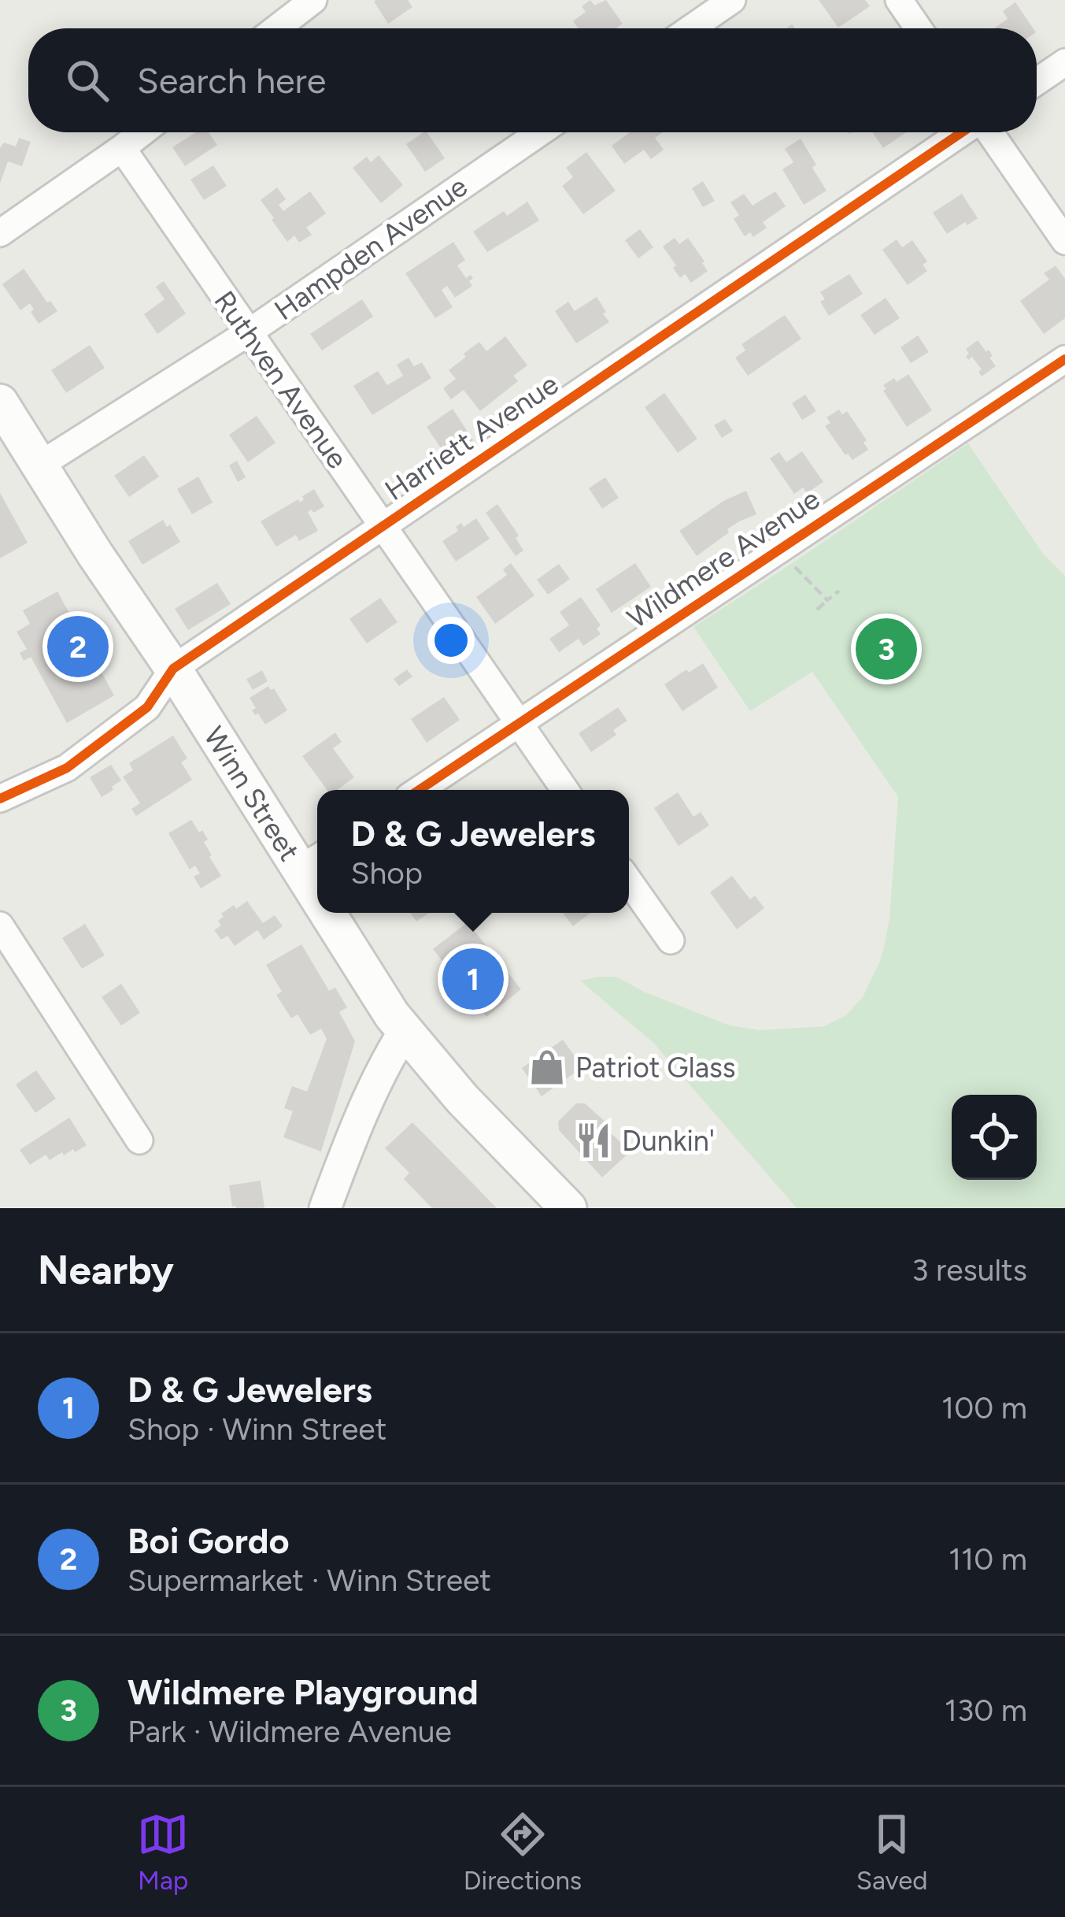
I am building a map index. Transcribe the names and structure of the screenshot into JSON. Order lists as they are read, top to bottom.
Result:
{
  "streets": {
    "main road": ["Winn Street"],
    "street": [
      "Hampden Avenue",
      "Ruthven Avenue",
      "Harriett Avenue",
      "Wildmere Avenue"
    ]
  },
  "crossings": [
    ["Hampden Avenue", "Ruthven Avenue"],
    ["Hampden Avenue", "Winn Street"],
    ["Ruthven Avenue", "Harriett Avenue"],
    ["Ruthven Avenue", "Wildmere Avenue"],
    ["Harriett Avenue", "Winn Street"]
  ],
  "places": {
    "shop": ["Patriot Glass"],
    "restaurant": ["Dunkin'"]
  },
  "page": {
    "search": "Search here",
    "pins": ["2", "3", "1"],
    "popup": ["D & G Jewelers", "Shop"],
    "heading": ["Nearby", "3 results"],
    "list": [
      {
        "mark": "1",
        "name": "D & G Jewelers",
        "note": "Shop · Winn Street",
        "value": "100 m"
      },
      {
        "mark": "2",
        "name": "Boi Gordo",
        "note": "Supermarket · Winn Street",
        "value": "110 m"
      },
      {
        "mark": "3",
        "name": "Wildmere Playground",
        "note": "Park · Wildmere Avenue",
        "value": "130 m"
      }
    ],
    "nav": ["Map", "Directions", "Saved"]
  }
}
